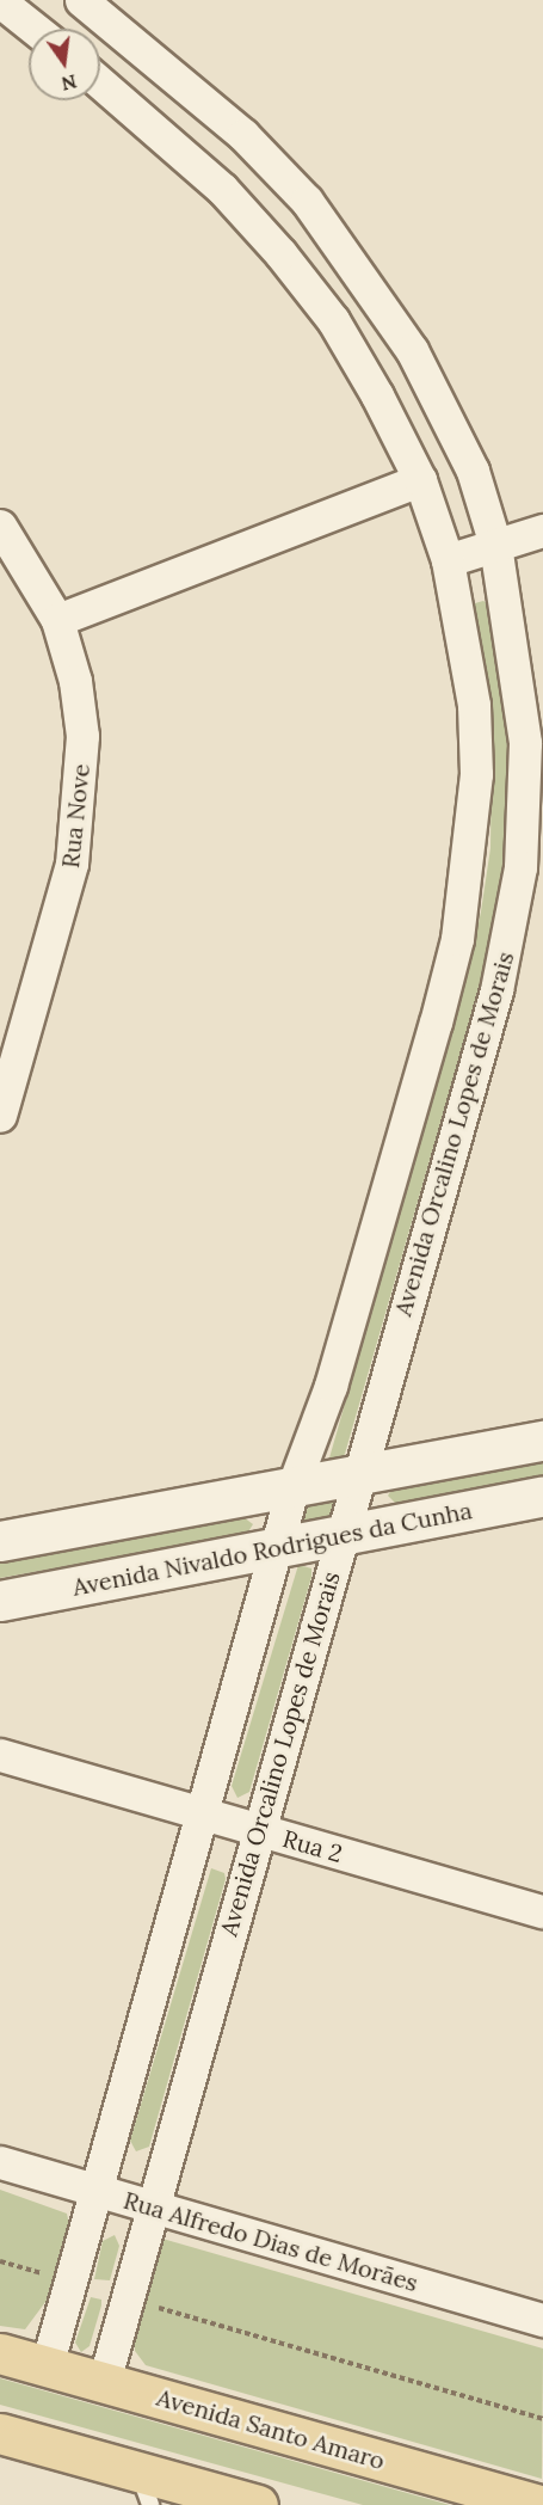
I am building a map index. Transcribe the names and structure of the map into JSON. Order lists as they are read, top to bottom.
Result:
{
  "streets": {
    "main road": ["Avenida Santo Amaro"],
    "street": [
      "Rua Nove",
      "Avenida Orcalino Lopes de Morais",
      "Avenida Nivaldo Rodrigues da Cunha",
      "Rua 2",
      "Rua Alfredo Dias de Morães"
    ]
  },
  "crossings": [
    ["Avenida Orcalino Lopes de Morais", "Avenida Nivaldo Rodrigues da Cunha"],
    ["Avenida Orcalino Lopes de Morais", "Rua 2"],
    ["Avenida Orcalino Lopes de Morais", "Rua Alfredo Dias de Morães"],
    ["Avenida Orcalino Lopes de Morais", "Avenida Santo Amaro"]
  ],
  "north": "bottom"
}
